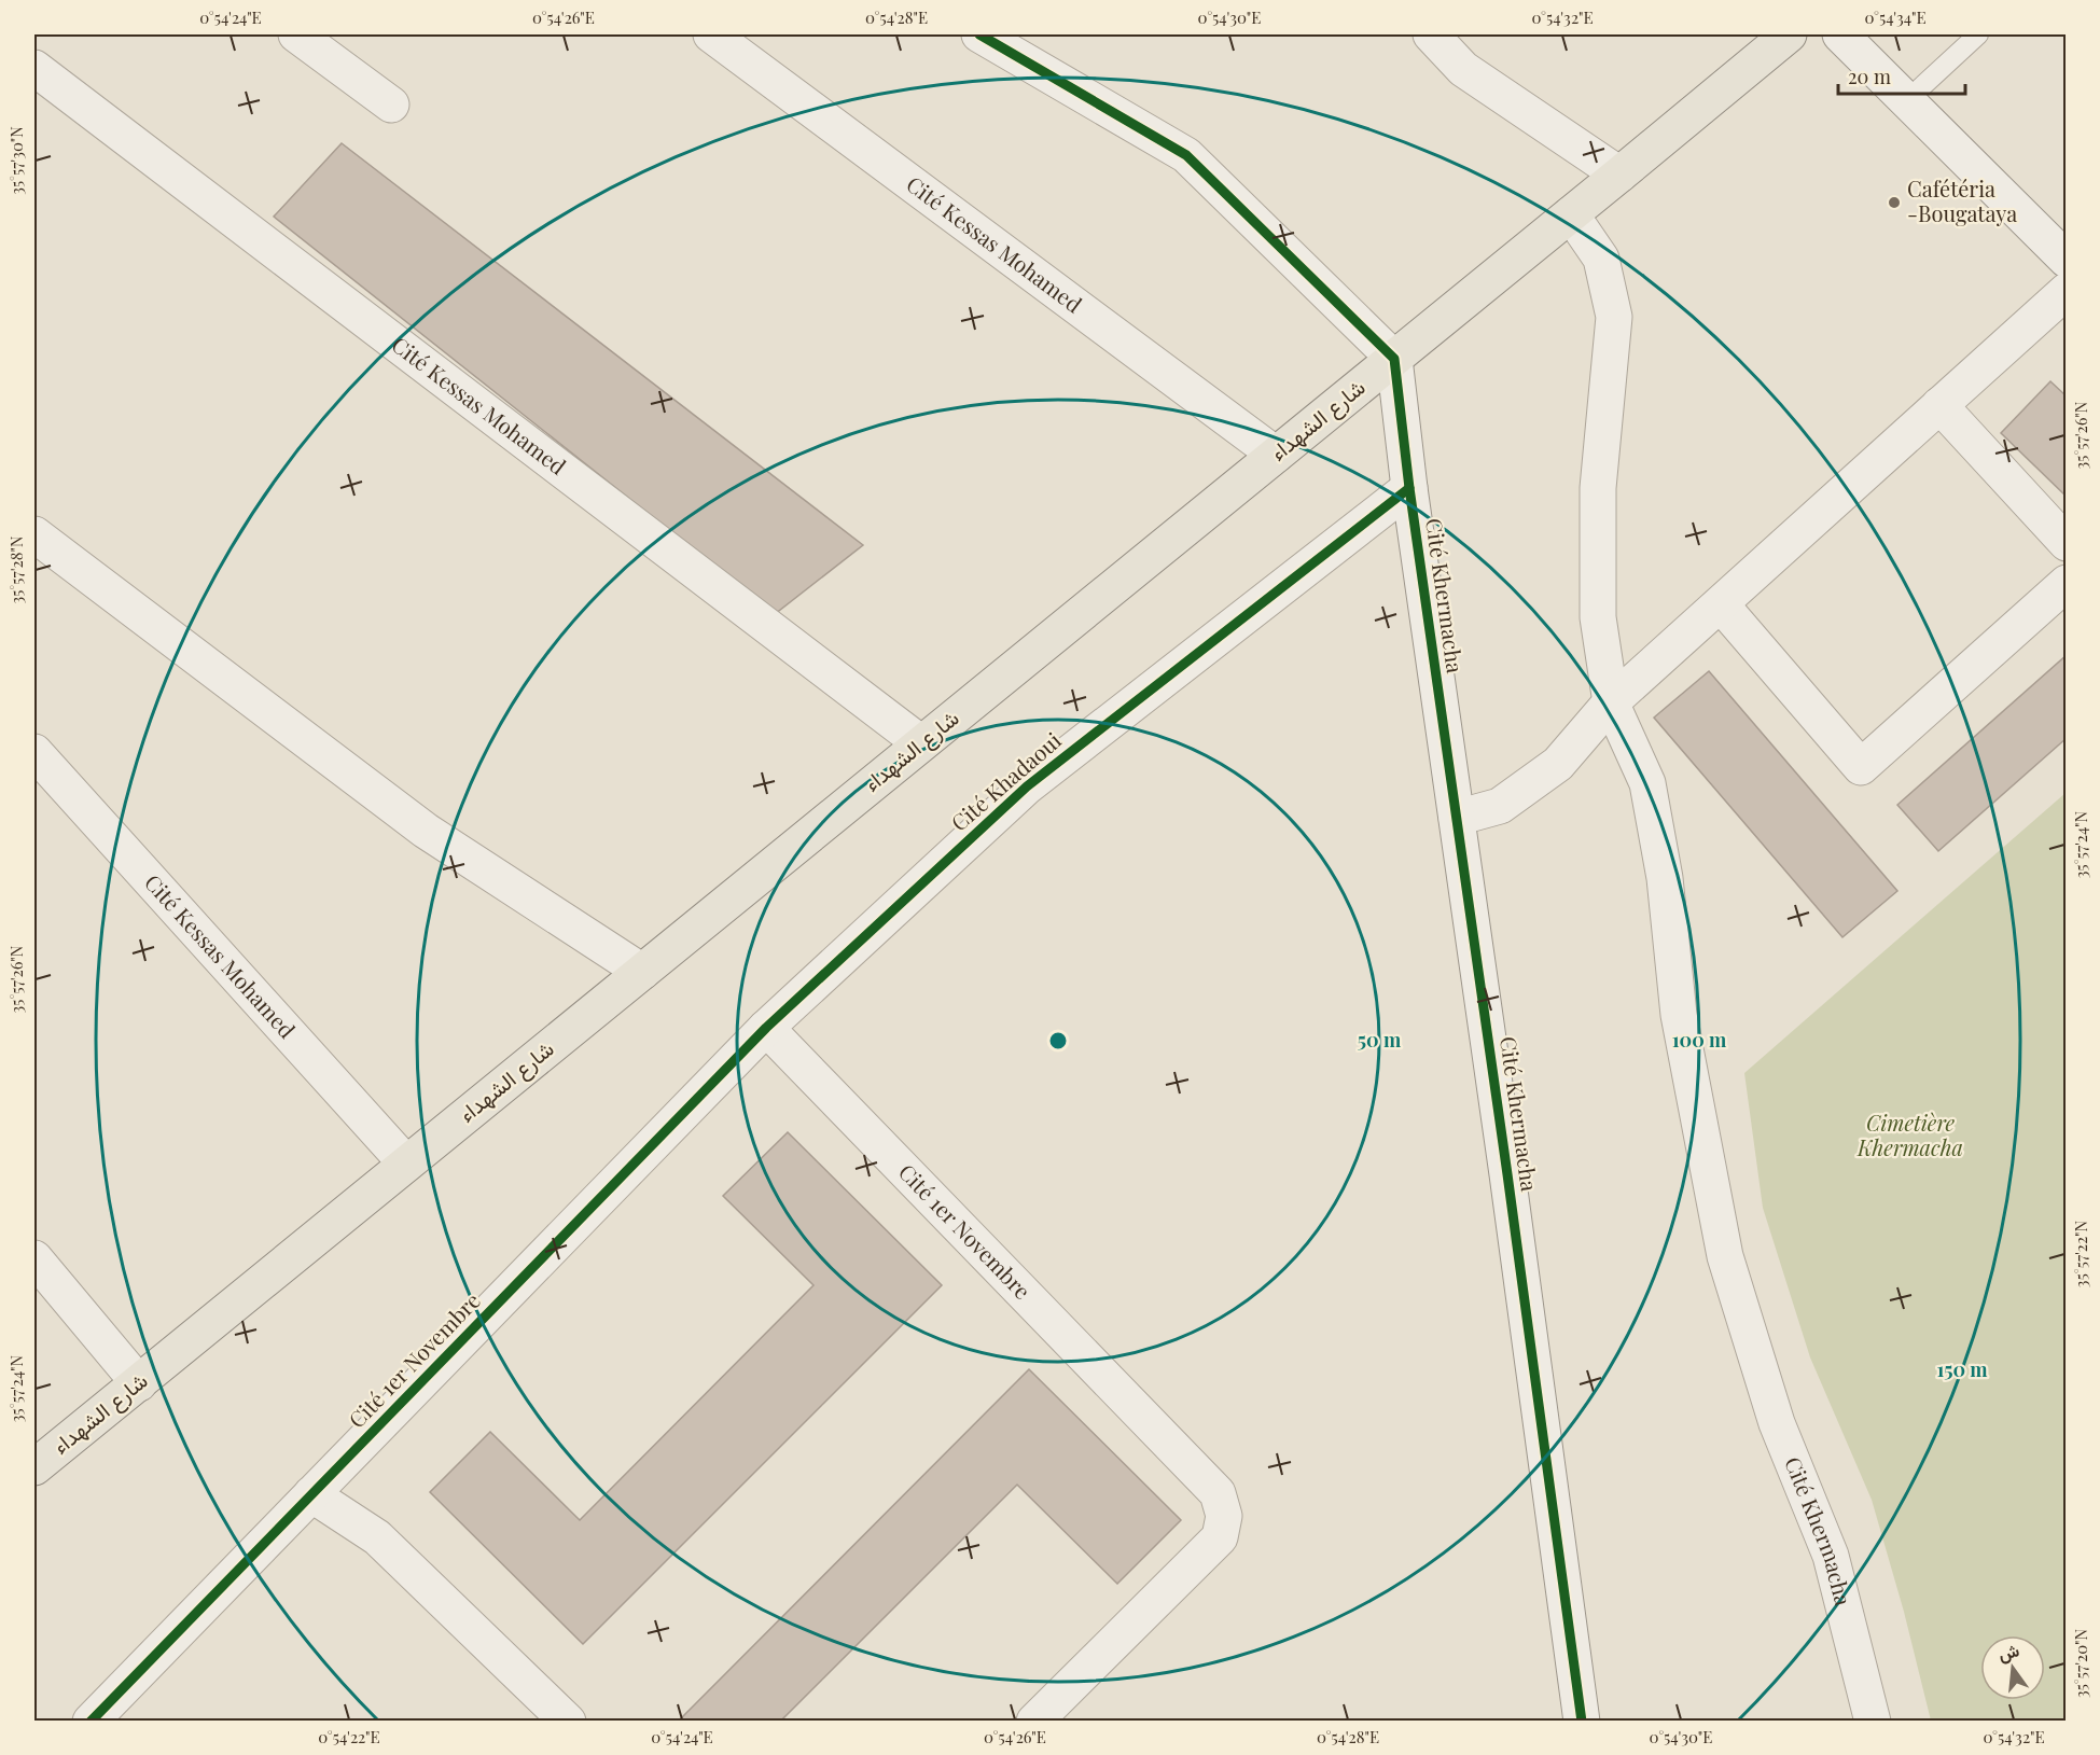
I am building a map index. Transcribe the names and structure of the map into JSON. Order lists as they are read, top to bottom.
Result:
{
  "streets": {
    "main road": ["شارع الشهداء"],
    "street": [
      "Cité Kessas Mohamed",
      "Cité Khermacha",
      "Cité Khadaoui",
      "Cité 1er Novembre"
    ]
  },
  "crossings": [
    ["Cité Kessas Mohamed", "شارع الشهداء"],
    ["شارع الشهداء", "Cité Khermacha"],
    ["Cité Khermacha", "Cité Khadaoui"],
    ["Cité Khadaoui", "Cité 1er Novembre"]
  ],
  "parks": ["Cimetière Khermacha"],
  "places": ["Cafétéria -Bougataya"],
  "scale_bar": "20 m",
  "north": "top",
  "coordinates": [
    "0°54'24\"E",
    "0°54'26\"E",
    "0°54'28\"E",
    "0°54'30\"E",
    "0°54'32\"E",
    "0°54'34\"E",
    "35°57'30\"N",
    "35°57'26\"N",
    "35°57'28\"N",
    "35°57'24\"N",
    "35°57'22\"N",
    "35°57'20\"N",
    "0°54'22\"E"
  ],
  "rings": ["50 m", "100 m", "150 m"]
}
